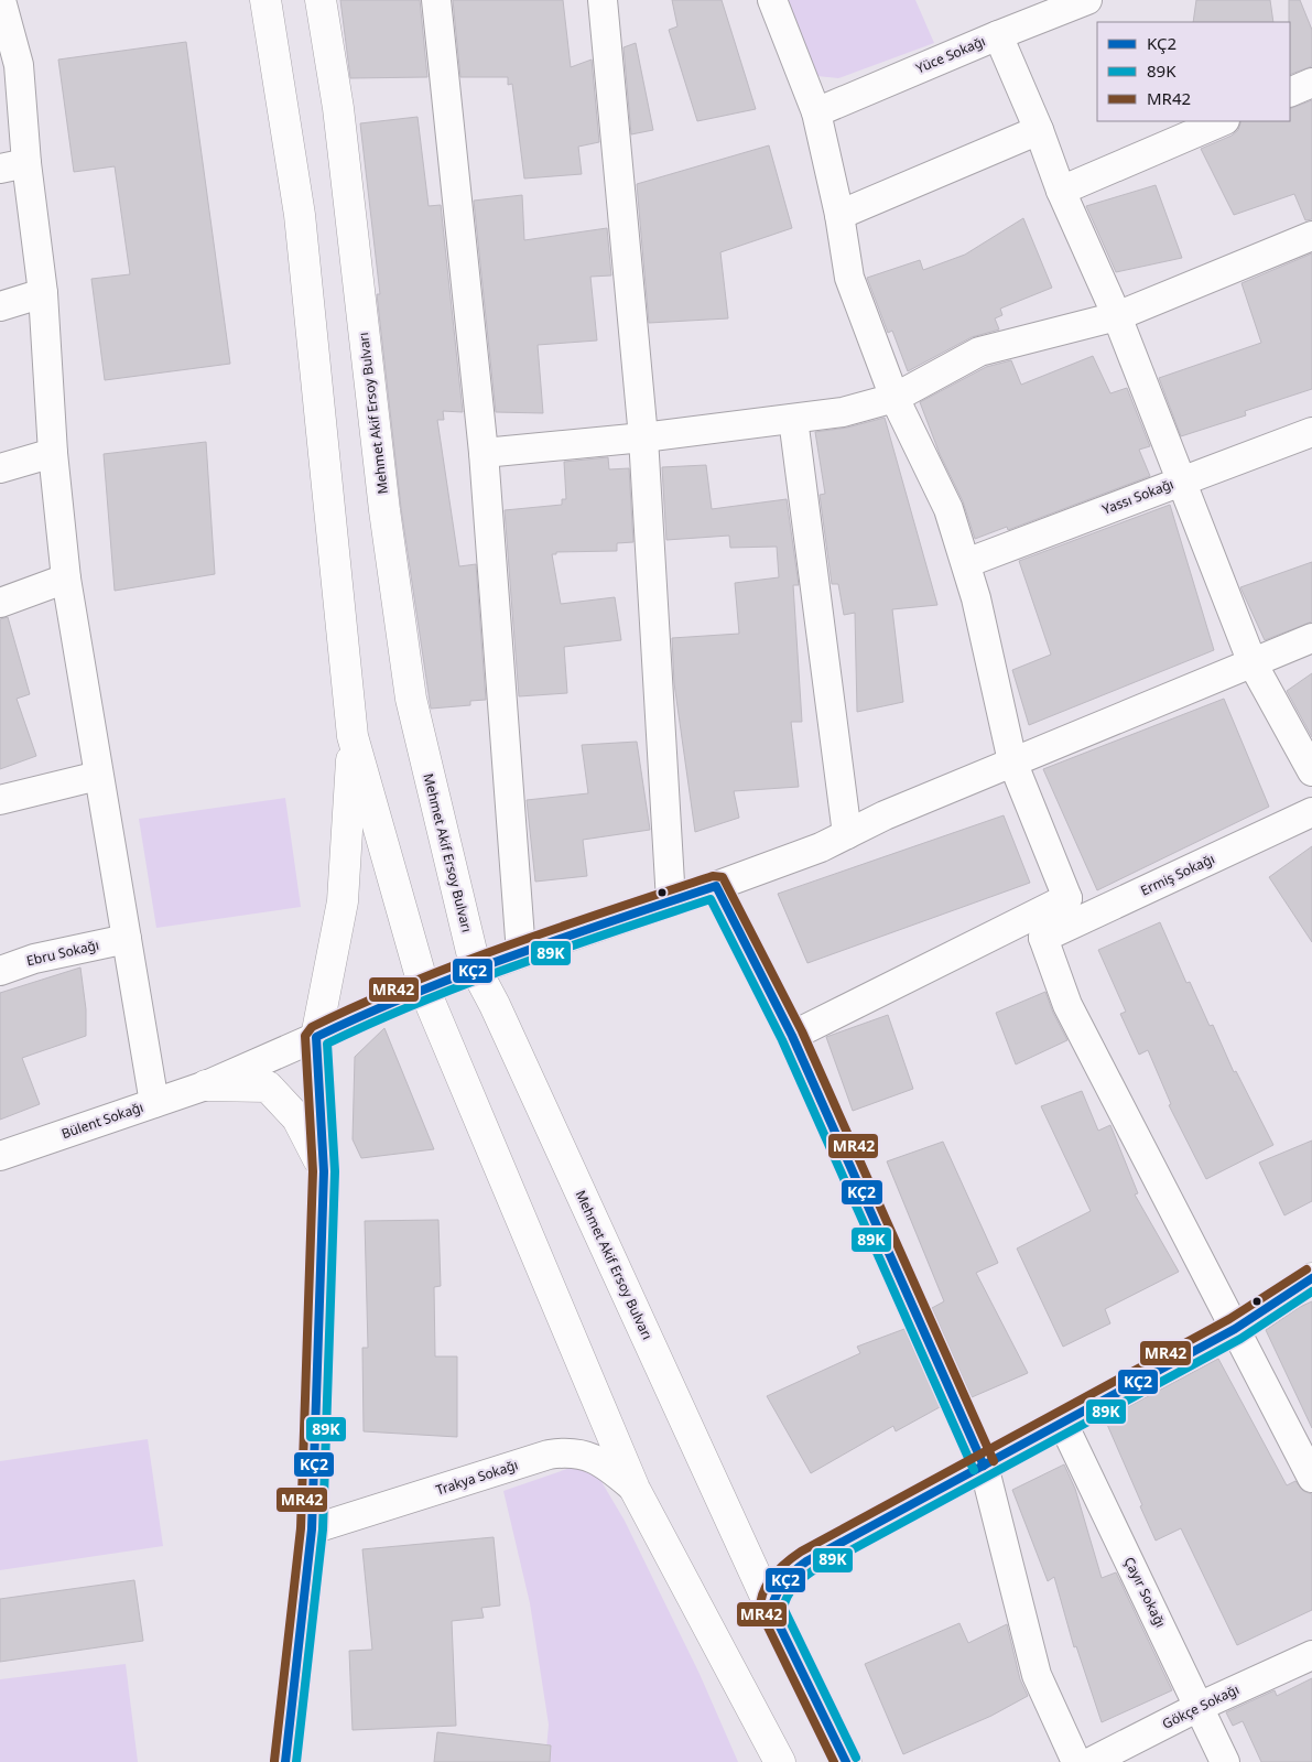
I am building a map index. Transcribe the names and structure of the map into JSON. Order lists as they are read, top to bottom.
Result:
{
  "streets": {
    "main road": ["Mehmet Akif Ersoy Bulvarı"],
    "street": [
      "Yüce Sokağı",
      "Yassı Sokağı",
      "Ermiş Sokağı",
      "Ebru Sokağı",
      "Bülent Sokağı",
      "Trakya Sokağı",
      "Çayır Sokağı",
      "Gökçe Sokağı"
    ]
  },
  "crossings": [
    ["Mehmet Akif Ersoy Bulvarı", "Bülent Sokağı"],
    ["Çayır Sokağı", "Gökçe Sokağı"]
  ],
  "lines": ["transit line MR42", "transit line KÇ2", "transit line 89K"],
  "legend": ["KÇ2", "89K", "MR42"]
}
